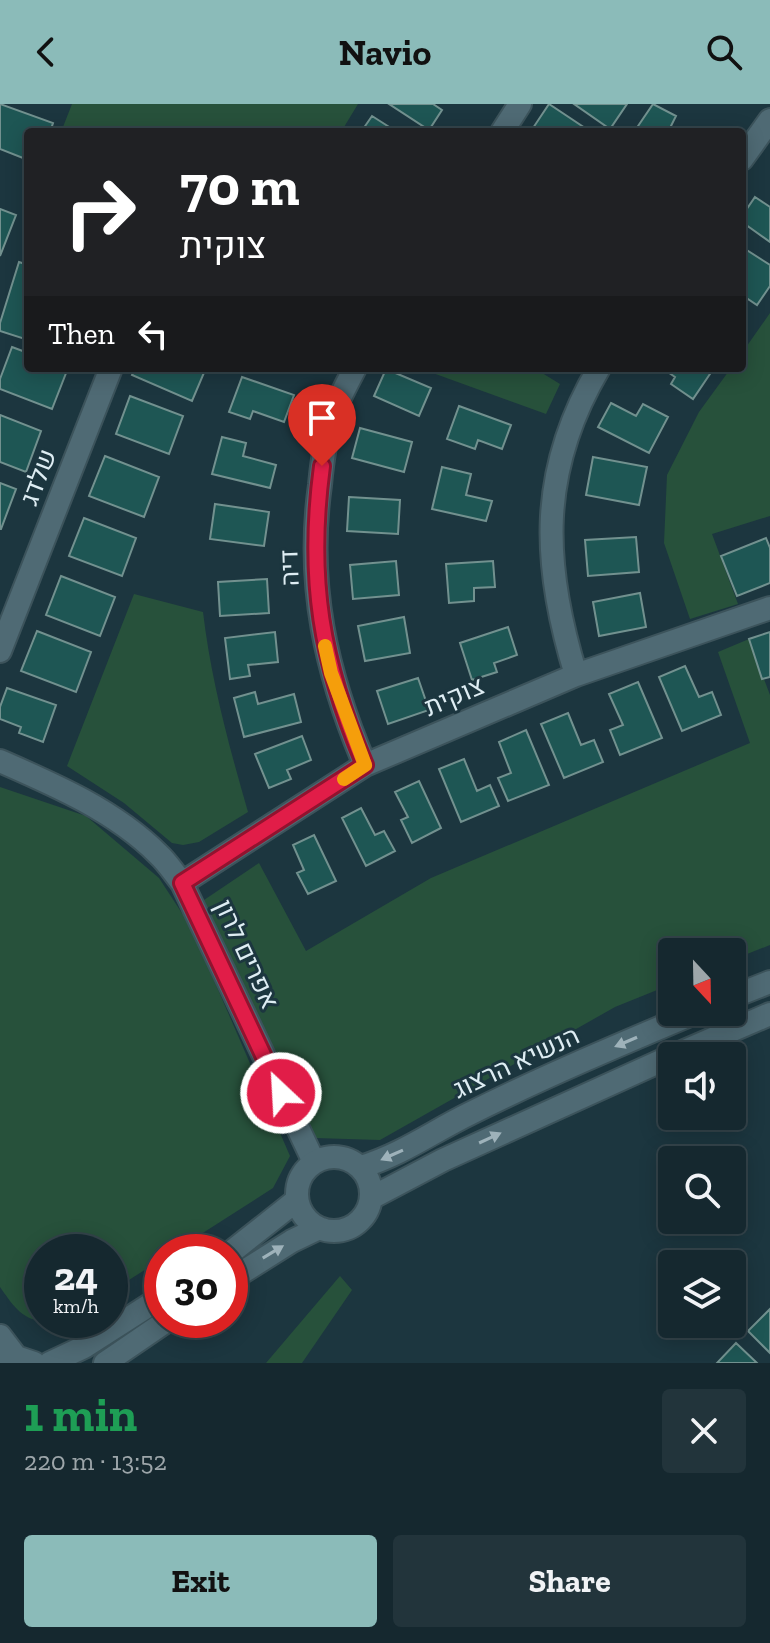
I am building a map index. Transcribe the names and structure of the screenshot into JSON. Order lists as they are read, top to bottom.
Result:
{
  "streets": {
    "street": [
      "שלדג",
      "דיה",
      "צוקית",
      "אפרים לרון",
      "הנשיא הרצוג"
    ]
  },
  "crossings": [
    ["דיה", "צוקית"],
    ["צוקית", "אפרים לרון"],
    ["אפרים לרון", "הנשיא הרצוג"]
  ],
  "north": "bottom",
  "page": {
    "header": "Navio",
    "turn": ["70 m", "צוקית"],
    "then": "Then",
    "speed": "24 km/h",
    "limit": "30",
    "heading": ["1 min", "220 m · 13:52"],
    "buttons": ["Exit", "Share"]
  }
}
